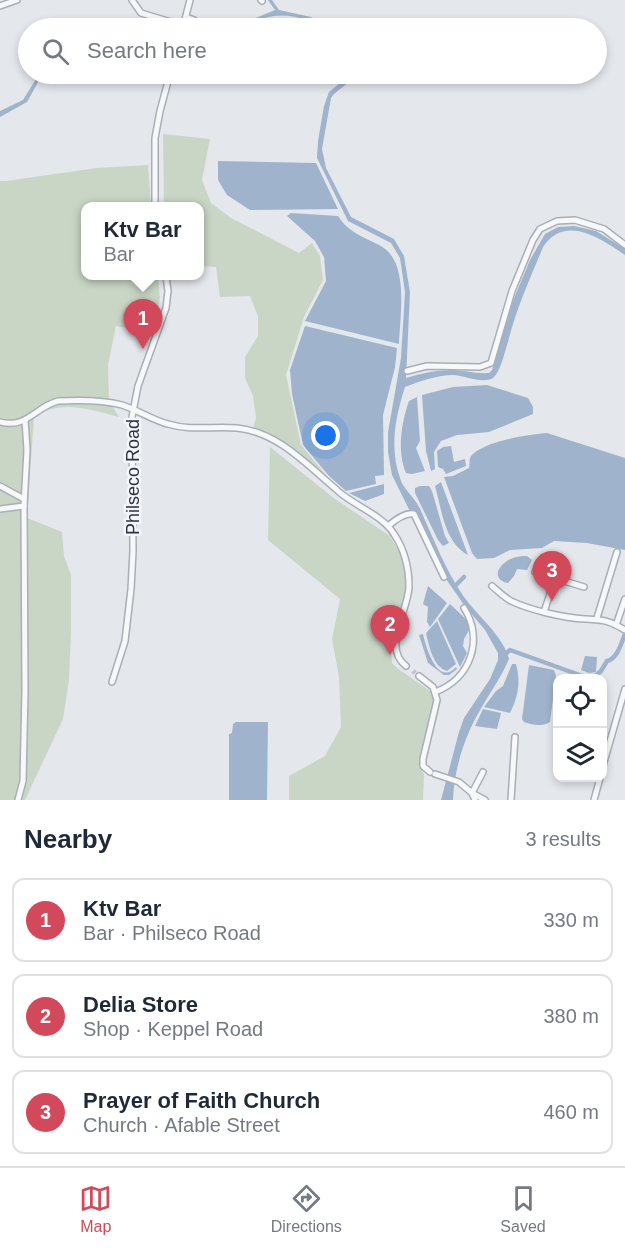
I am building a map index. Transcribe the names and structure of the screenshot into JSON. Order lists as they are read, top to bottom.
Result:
{
  "streets": {
    "street": ["Philseco Road"]
  },
  "page": {
    "search": "Search here",
    "popup": ["Ktv Bar", "Bar"],
    "pins": ["1", "3", "2"],
    "heading": ["Nearby", "3 results"],
    "list": [
      {
        "mark": "1",
        "name": "Ktv Bar",
        "note": "Bar · Philseco Road",
        "value": "330 m"
      },
      {
        "mark": "2",
        "name": "Delia Store",
        "note": "Shop · Keppel Road",
        "value": "380 m"
      },
      {
        "mark": "3",
        "name": "Prayer of Faith Church",
        "note": "Church · Afable Street",
        "value": "460 m"
      }
    ],
    "nav": ["Map", "Directions", "Saved"]
  }
}
